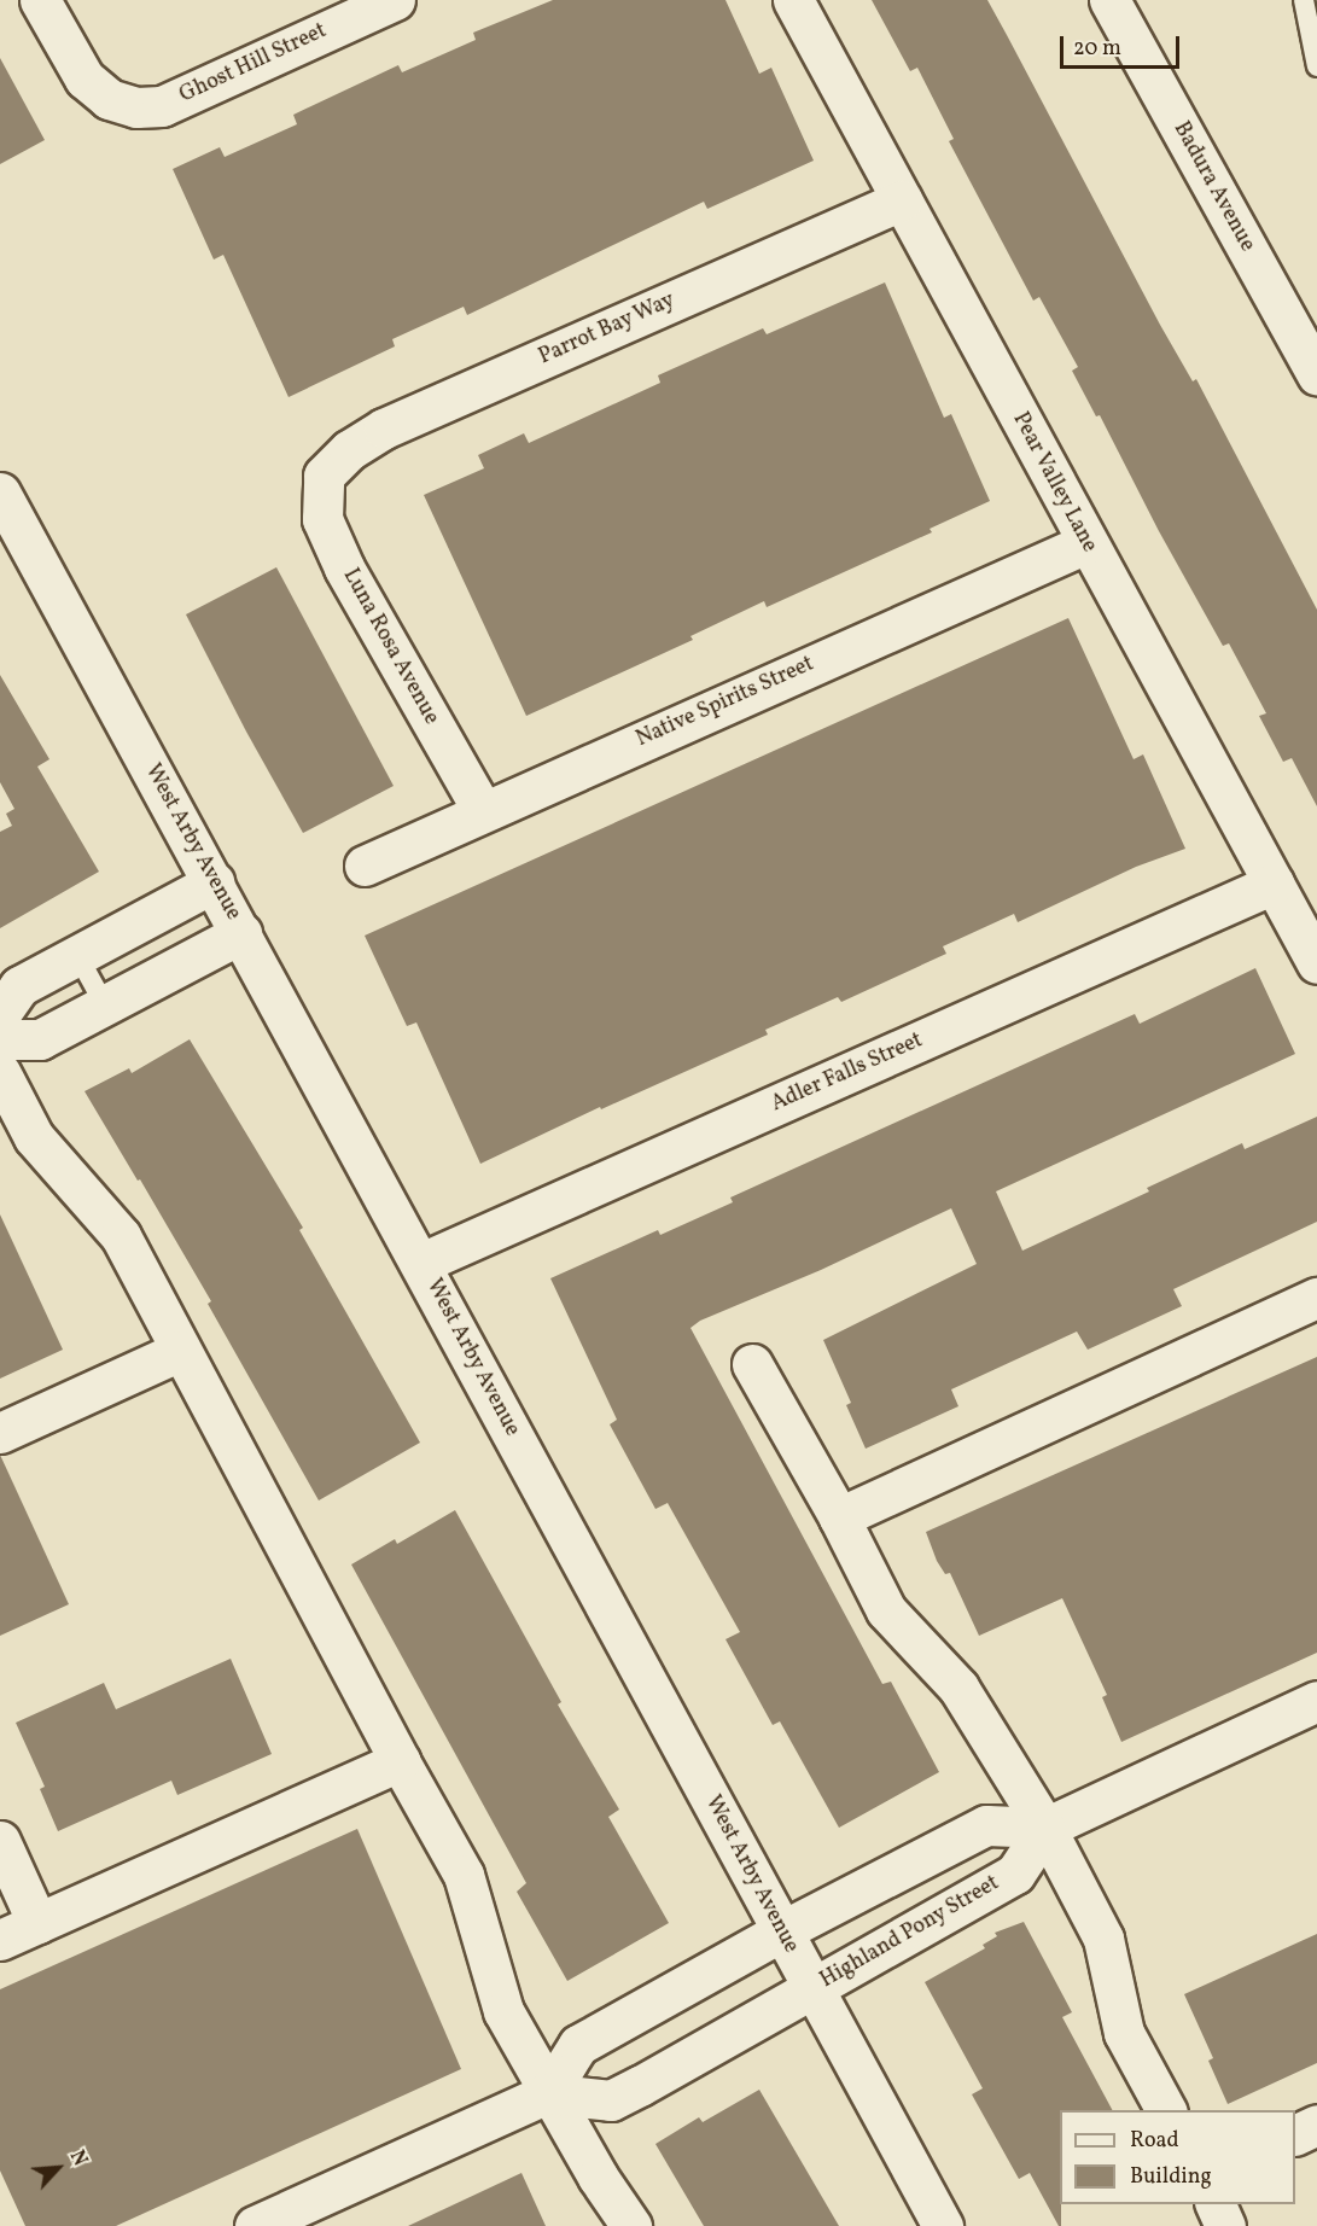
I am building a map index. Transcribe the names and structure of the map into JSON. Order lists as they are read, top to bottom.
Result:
{
  "streets": {
    "street": [
      "Ghost Hill Street",
      "Badura Avenue",
      "Parrot Bay Way",
      "Pear Valley Lane",
      "Luna Rosa Avenue",
      "Native Spirits Street",
      "West Arby Avenue",
      "Adler Falls Street",
      "Highland Pony Street"
    ]
  },
  "crossings": [
    ["Parrot Bay Way", "Pear Valley Lane"],
    ["Parrot Bay Way", "Luna Rosa Avenue"],
    ["Pear Valley Lane", "Native Spirits Street"],
    ["Pear Valley Lane", "Adler Falls Street"],
    ["Luna Rosa Avenue", "Native Spirits Street"],
    ["West Arby Avenue", "Adler Falls Street"],
    ["West Arby Avenue", "Highland Pony Street"]
  ],
  "legend": ["Road", "Building"],
  "scale_bar": "20 m",
  "north": "top right"
}
